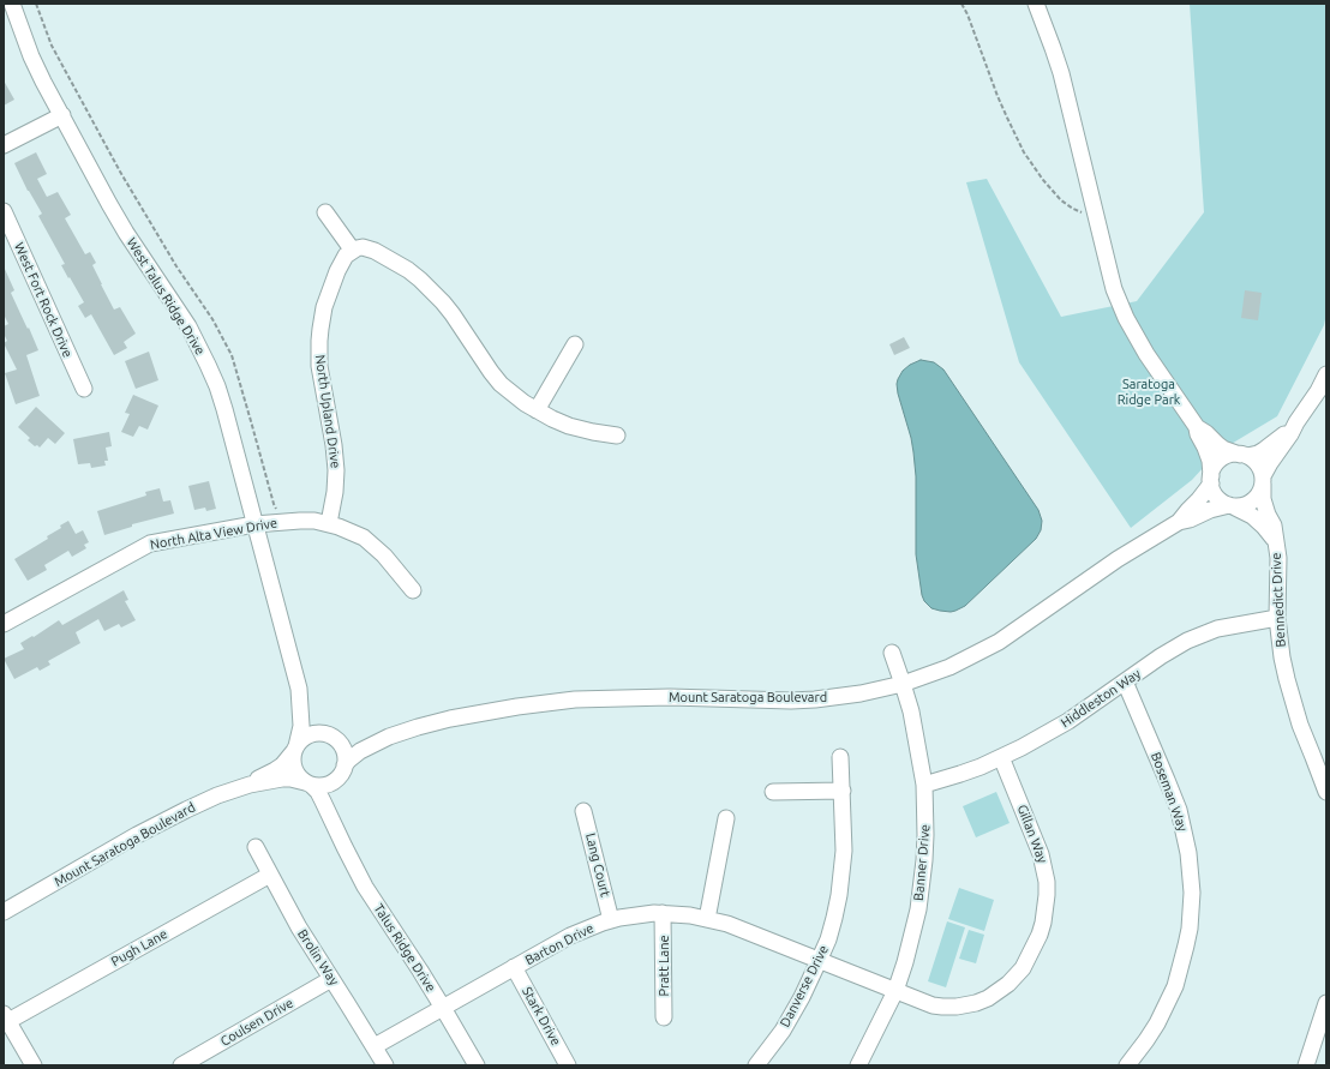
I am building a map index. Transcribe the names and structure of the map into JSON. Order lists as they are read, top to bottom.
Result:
{
  "streets": {
    "street": [
      "West Talus Ridge Drive",
      "West Fort Rock Drive",
      "North Upland Drive",
      "North Alta View Drive",
      "Bennedict Drive",
      "Mount Saratoga Boulevard",
      "Hiddleston Way",
      "Boseman Way",
      "Gillan Way",
      "Banner Drive",
      "Lang Court",
      "Barton Drive",
      "Pugh Lane",
      "Talus Ridge Drive",
      "Brolin Way",
      "Pratt Lane",
      "Danverse Drive",
      "Stark Drive",
      "Coulsen Drive"
    ]
  },
  "crossings": [
    ["West Talus Ridge Drive", "North Alta View Drive"],
    ["West Talus Ridge Drive", "Mount Saratoga Boulevard"],
    ["West Talus Ridge Drive", "Talus Ridge Drive"],
    ["North Upland Drive", "North Alta View Drive"],
    ["Bennedict Drive", "Mount Saratoga Boulevard"],
    ["Bennedict Drive", "Hiddleston Way"],
    ["Mount Saratoga Boulevard", "Banner Drive"],
    ["Mount Saratoga Boulevard", "Talus Ridge Drive"],
    ["Hiddleston Way", "Boseman Way"],
    ["Hiddleston Way", "Gillan Way"],
    ["Hiddleston Way", "Banner Drive"],
    ["Gillan Way", "Banner Drive"],
    ["Gillan Way", "Barton Drive"],
    ["Banner Drive", "Barton Drive"],
    ["Lang Court", "Barton Drive"],
    ["Barton Drive", "Talus Ridge Drive"],
    ["Barton Drive", "Brolin Way"],
    ["Barton Drive", "Pratt Lane"],
    ["Barton Drive", "Danverse Drive"],
    ["Barton Drive", "Stark Drive"],
    ["Pugh Lane", "Brolin Way"],
    ["Brolin Way", "Coulsen Drive"]
  ],
  "parks": ["Saratoga Ridge Park"]
}
